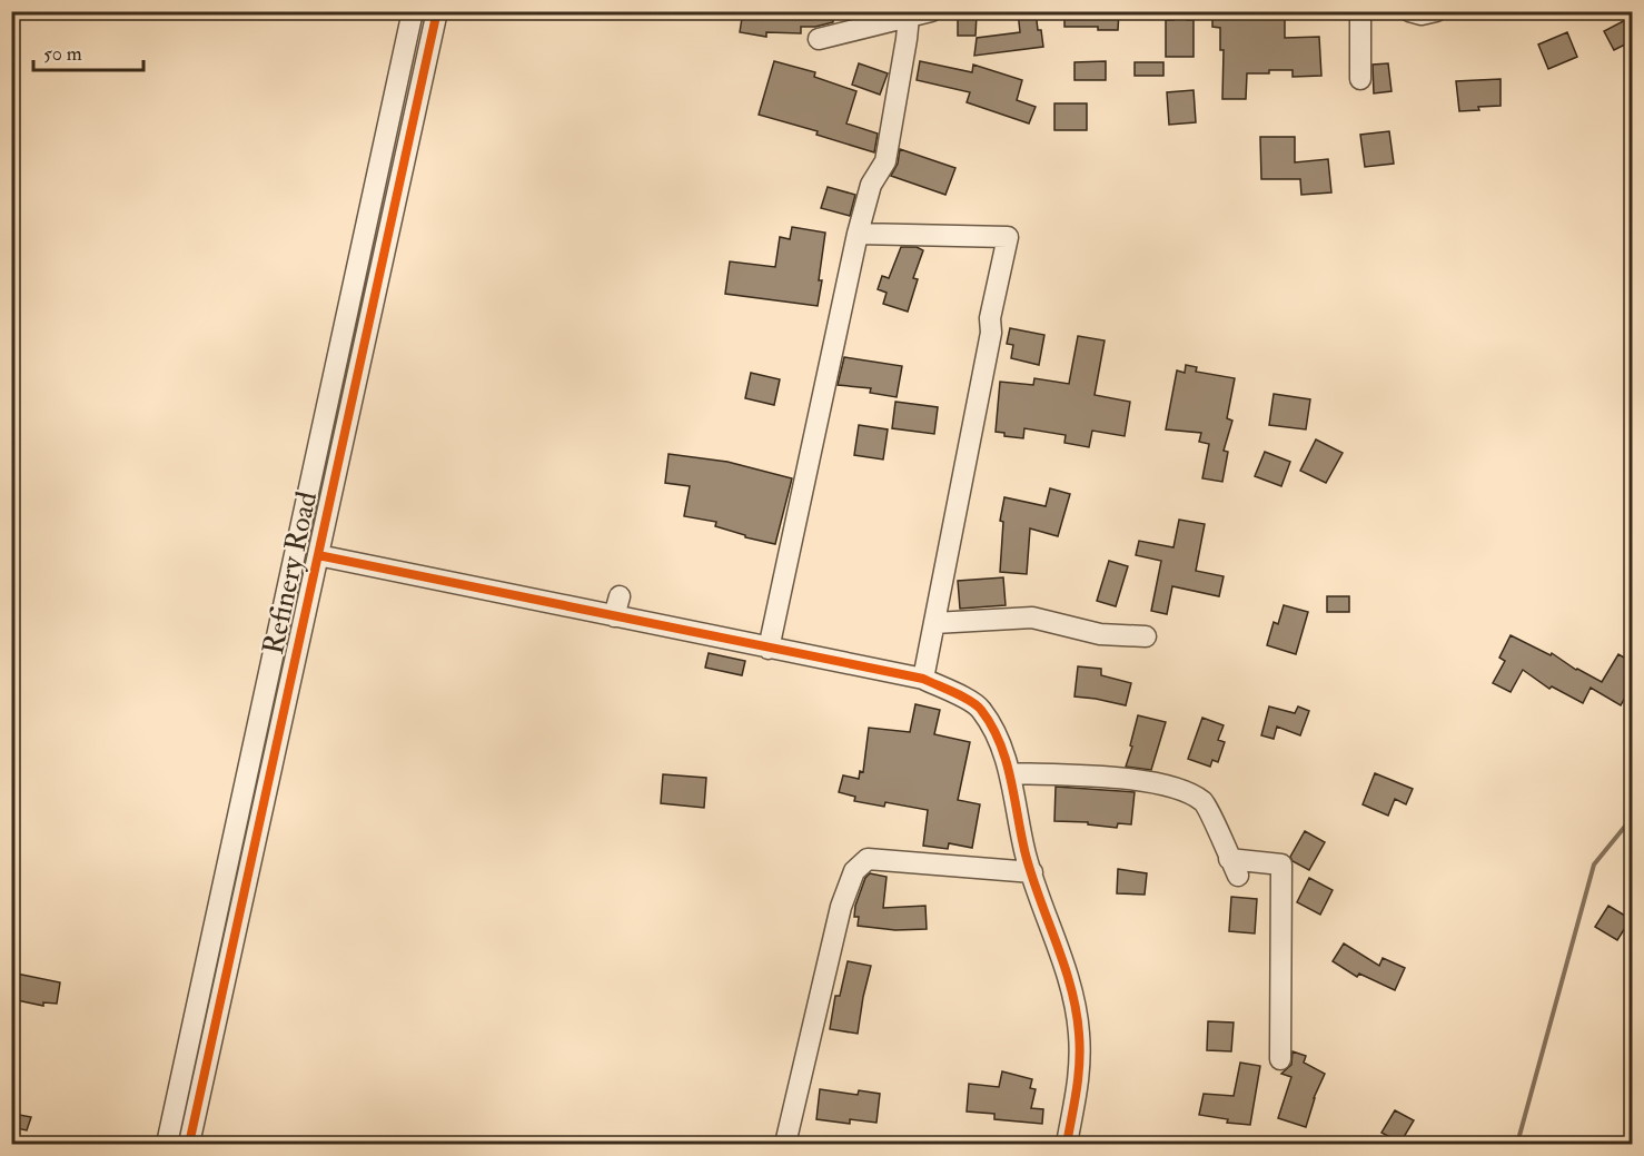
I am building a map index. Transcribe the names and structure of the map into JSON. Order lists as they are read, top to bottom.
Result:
{
  "streets": {
    "street": ["Refinery Road"]
  },
  "scale_bar": "50 m"
}
